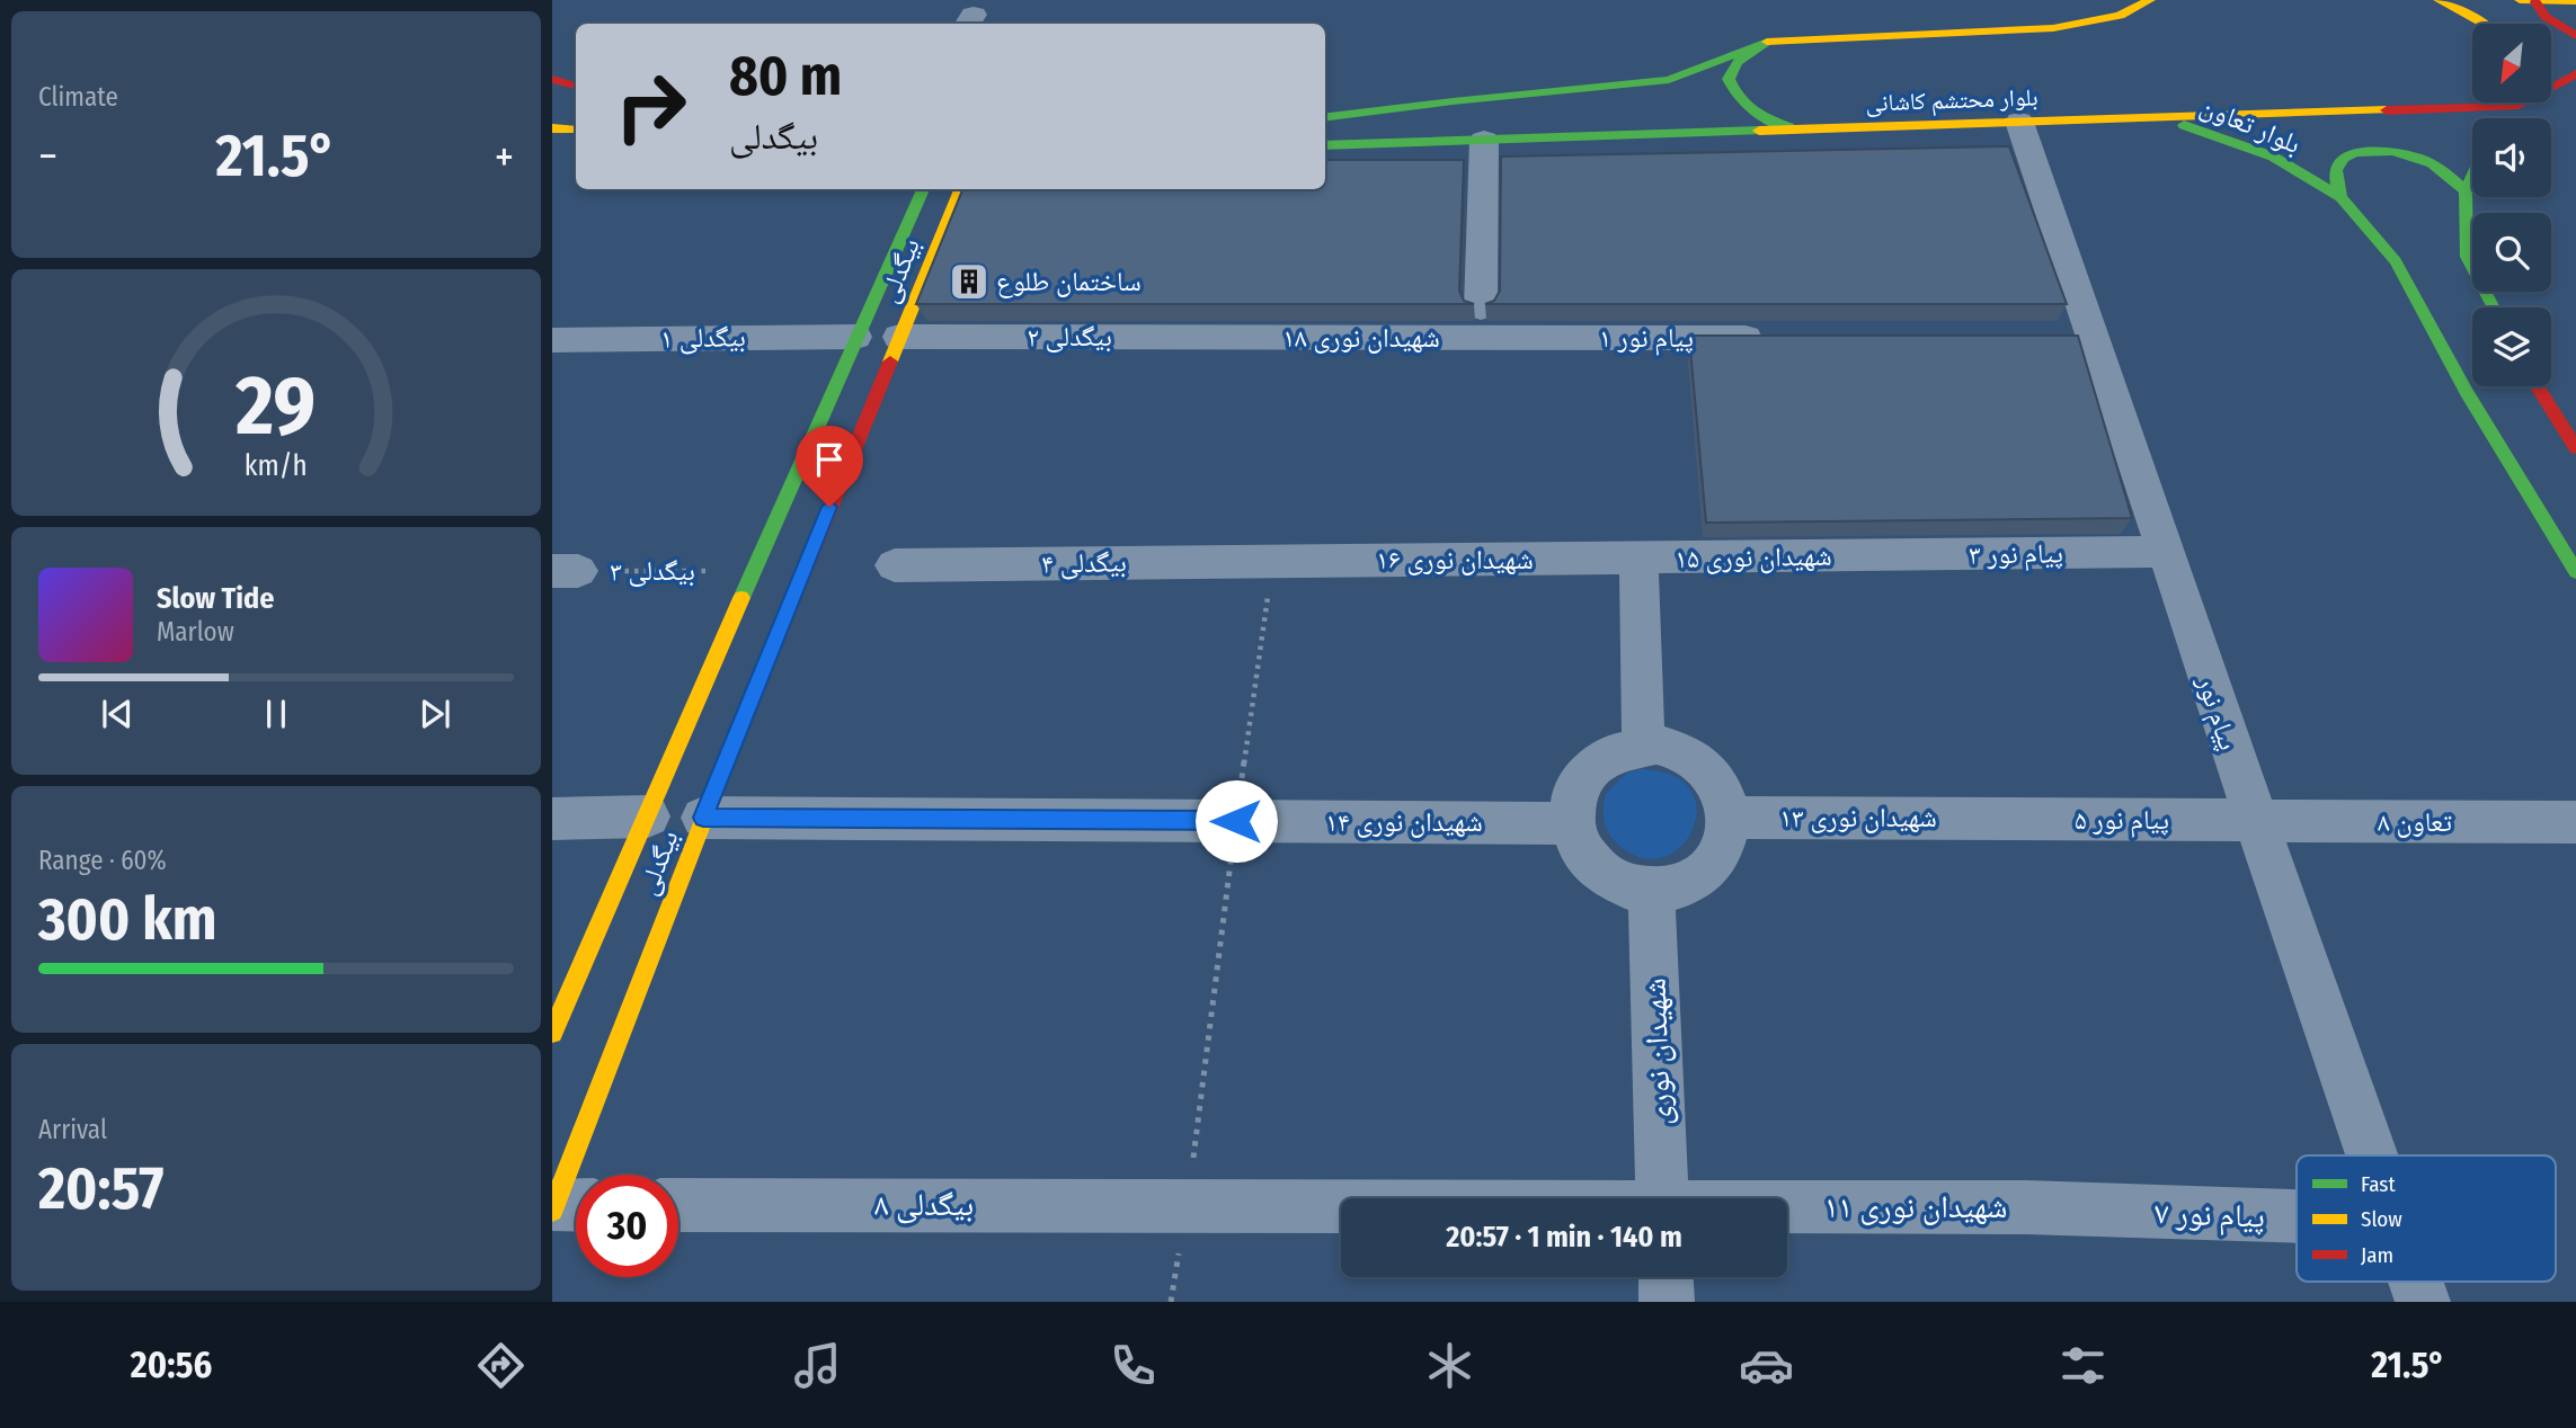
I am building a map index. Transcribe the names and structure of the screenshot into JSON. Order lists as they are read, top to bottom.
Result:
{
  "streets": {
    "main road": ["بلوار محتشم کاشانی", "بلوار تعاون", "بیگدلی"],
    "street": [
      "بیگدلی ۲",
      "بیگدلی ۱",
      "شهیدان نوری ۱۸",
      "پیام نور ۱",
      "پیام نور ۳",
      "شهیدان نوری ۱۵",
      "شهیدان نوری ۱۶",
      "بیگدلی ۴",
      "پیام نور",
      "شهیدان نوری ۱۳",
      "پیام نور ۵",
      "شهیدان نوری ۱۴",
      "تعاون ۸",
      "شهیدان نوری",
      "بیگدلی ۸",
      "شهیدان نوری ۱۱",
      "پیام نور ۷"
    ],
    "path": ["بیگدلی ۳"]
  },
  "crossings": [
    ["بلوار محتشم کاشانی", "بلوار تعاون"],
    ["بلوار محتشم کاشانی", "پیام نور"],
    ["بیگدلی", "بیگدلی ۲"],
    ["بیگدلی", "بیگدلی ۱"],
    ["بیگدلی", "بیگدلی ۳"],
    ["بیگدلی", "شهیدان نوری ۱۴"],
    ["بیگدلی ۲", "شهیدان نوری ۱۸"],
    ["شهیدان نوری ۱۸", "پیام نور ۱"],
    ["پیام نور ۳", "شهیدان نوری ۱۵"],
    ["پیام نور ۳", "پیام نور"],
    ["شهیدان نوری ۱۵", "شهیدان نوری ۱۶"],
    ["شهیدان نوری ۱۶", "بیگدلی ۴"],
    ["پیام نور", "پیام نور ۵"],
    ["پیام نور", "تعاون ۸"],
    ["شهیدان نوری ۱۳", "پیام نور ۵"],
    ["شهیدان نوری ۱۳", "شهیدان نوری ۱۴"],
    ["شهیدان نوری ۱۳", "شهیدان نوری"],
    ["پیام نور ۵", "تعاون ۸"],
    ["شهیدان نوری ۱۴", "شهیدان نوری"],
    ["شهیدان نوری ۱۱", "پیام نور ۷"]
  ],
  "places": {
    "building": ["ساختمان طلوع"]
  },
  "legend": ["Fast", "Slow", "Jam"],
  "north": "bottom left",
  "page": {
    "tile": [
      "Climate",
      ["Range · 60%", "300 km"],
      ["Arrival", "20:57"]
    ],
    "turn": ["80 m", "بیگدلی"],
    "heat": ["−", "21.5°", "+"],
    "song": ["Slow Tide", "Marlow"],
    "limit": "30",
    "trip": "20:57 · 1 min · 140 m",
    "tabs": ["20:56", "21.5°"],
    "gauge": ["29", "km/h"]
  }
}
